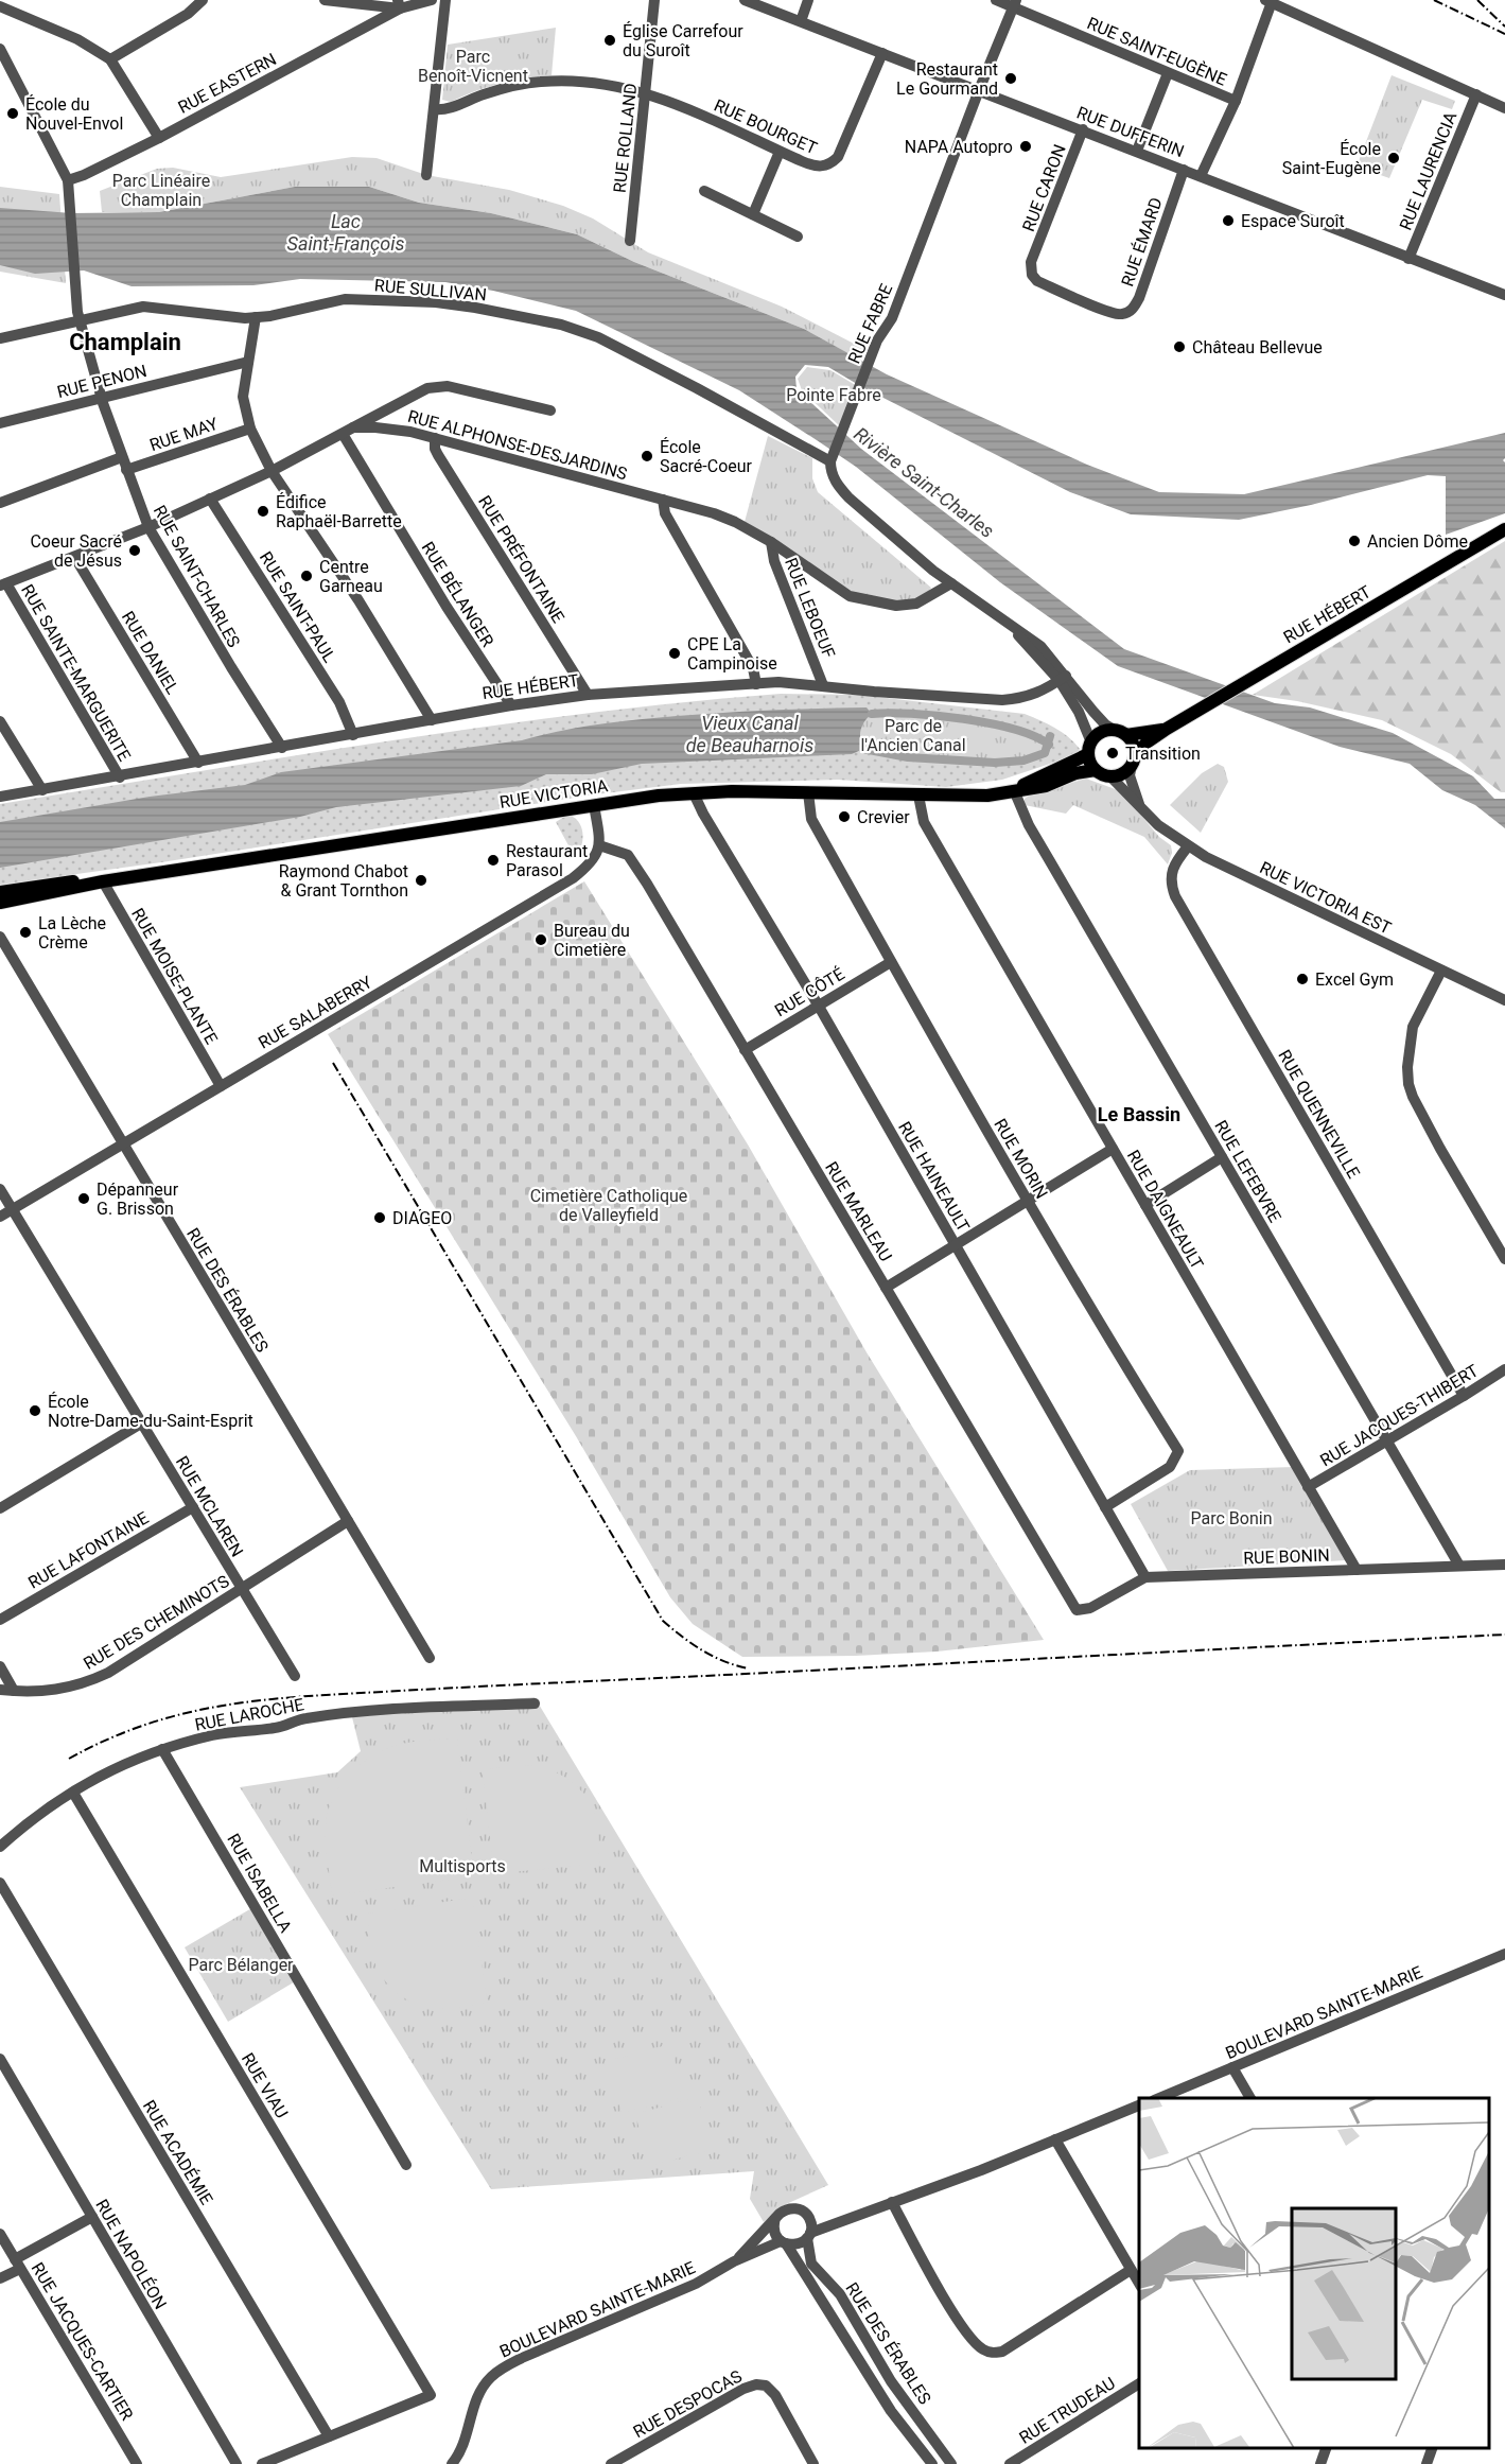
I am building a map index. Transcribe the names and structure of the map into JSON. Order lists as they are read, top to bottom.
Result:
{
  "streets": {
    "main road": ["RUE HÉBERT", "RUE VICTORIA"],
    "street": [
      "RUE SAINT-EUGÈNE",
      "RUE EASTERN",
      "RUE BOURGET",
      "RUE DUFFERIN",
      "RUE ROLLAND",
      "RUE LAURENCIA",
      "RUE CARON",
      "RUE ÉMARD",
      "RUE SULLIVAN",
      "RUE FABRE",
      "RUE PENON",
      "RUE MAY",
      "RUE ALPHONSE-DESJARDINS",
      "RUE PRÉFONTAINE",
      "RUE SAINT-CHARLES",
      "RUE BÉLANGER",
      "RUE SAINT-PAUL",
      "RUE LEBOEUF",
      "RUE DANIEL",
      "RUE SAINTE-MARGUERITE",
      "RUE VICTORIA EST",
      "RUE MOISE-PLANTE",
      "RUE CÔTÉ",
      "RUE SALABERRY",
      "RUE QUENNEVILLE",
      "RUE MORIN",
      "RUE LEFEBVRE",
      "RUE HAINEAULT",
      "RUE DAIGNEAULT",
      "RUE MARLEAU",
      "RUE DES ÉRABLES",
      "RUE JACQUES-THIBERT",
      "RUE MCLAREN",
      "RUE LAFONTAINE",
      "RUE BONIN",
      "RUE DES CHEMINOTS",
      "RUE LAROCHE",
      "RUE ISABELLA",
      "BOULEVARD SAINTE-MARIE",
      "RUE VIAU",
      "RUE ACADÉMIE",
      "RUE NAPOLÉON",
      "RUE JACQUES-CARTIER",
      "RUE DESPOCAS",
      "RUE TRUDEAU"
    ]
  },
  "crossings": [
    ["RUE SAINT-EUGÈNE", "RUE FABRE"],
    ["RUE EASTERN", "RUE SAINT-CHARLES"],
    ["RUE BOURGET", "RUE DUFFERIN"],
    ["RUE BOURGET", "RUE ROLLAND"],
    ["RUE DUFFERIN", "RUE LAURENCIA"],
    ["RUE DUFFERIN", "RUE CARON"],
    ["RUE DUFFERIN", "RUE ÉMARD"],
    ["RUE DUFFERIN", "RUE FABRE"],
    ["RUE CARON", "RUE ÉMARD"],
    ["RUE SULLIVAN", "RUE FABRE"],
    ["RUE SULLIVAN", "RUE SAINT-CHARLES"],
    ["RUE PENON", "RUE SAINT-CHARLES"],
    ["RUE MAY", "RUE SAINT-CHARLES"],
    ["RUE ALPHONSE-DESJARDINS", "RUE PRÉFONTAINE"],
    ["RUE ALPHONSE-DESJARDINS", "RUE SAINT-CHARLES"],
    ["RUE ALPHONSE-DESJARDINS", "RUE BÉLANGER"],
    ["RUE ALPHONSE-DESJARDINS", "RUE SAINT-PAUL"],
    ["RUE ALPHONSE-DESJARDINS", "RUE LEBOEUF"],
    ["RUE ALPHONSE-DESJARDINS", "RUE DANIEL"],
    ["RUE ALPHONSE-DESJARDINS", "RUE SAINTE-MARGUERITE"],
    ["RUE PRÉFONTAINE", "RUE HÉBERT"],
    ["RUE SAINT-CHARLES", "RUE HÉBERT"],
    ["RUE BÉLANGER", "RUE HÉBERT"],
    ["RUE SAINT-PAUL", "RUE HÉBERT"],
    ["RUE LEBOEUF", "RUE HÉBERT"],
    ["RUE HÉBERT", "RUE DANIEL"],
    ["RUE HÉBERT", "RUE SAINTE-MARGUERITE"],
    ["RUE HÉBERT", "RUE VICTORIA"],
    ["RUE HÉBERT", "RUE VICTORIA EST"],
    ["RUE VICTORIA", "RUE VICTORIA EST"],
    ["RUE VICTORIA", "RUE MOISE-PLANTE"],
    ["RUE VICTORIA", "RUE MORIN"],
    ["RUE VICTORIA", "RUE LEFEBVRE"],
    ["RUE VICTORIA", "RUE HAINEAULT"],
    ["RUE VICTORIA", "RUE DAIGNEAULT"],
    ["RUE VICTORIA EST", "RUE QUENNEVILLE"],
    ["RUE MOISE-PLANTE", "RUE SALABERRY"],
    ["RUE CÔTÉ", "RUE MORIN"],
    ["RUE CÔTÉ", "RUE HAINEAULT"],
    ["RUE CÔTÉ", "RUE MARLEAU"],
    ["RUE SALABERRY", "RUE MARLEAU"],
    ["RUE SALABERRY", "RUE DES ÉRABLES"],
    ["RUE SALABERRY", "RUE MCLAREN"],
    ["RUE QUENNEVILLE", "RUE JACQUES-THIBERT"],
    ["RUE MORIN", "RUE HAINEAULT"],
    ["RUE LEFEBVRE", "RUE JACQUES-THIBERT"],
    ["RUE LEFEBVRE", "RUE BONIN"],
    ["RUE HAINEAULT", "RUE BONIN"],
    ["RUE DAIGNEAULT", "RUE JACQUES-THIBERT"],
    ["RUE DAIGNEAULT", "RUE BONIN"],
    ["RUE MARLEAU", "RUE BONIN"],
    ["RUE DES ÉRABLES", "RUE DES CHEMINOTS"],
    ["RUE DES ÉRABLES", "BOULEVARD SAINTE-MARIE"],
    ["RUE MCLAREN", "RUE LAFONTAINE"],
    ["RUE MCLAREN", "RUE DES CHEMINOTS"],
    ["RUE LAROCHE", "RUE ISABELLA"],
    ["RUE LAROCHE", "RUE VIAU"],
    ["RUE VIAU", "RUE ACADÉMIE"]
  ],
  "districts": ["Champlain", "Le Bassin"],
  "water": ["Lac Saint-François", "Rivière Saint-Charles", "Vieux Canal de Beauharnois"],
  "parks": [
    "Parc Benoît-Vicnent",
    "Parc Linéaire Champlain",
    "Pointe Fabre",
    "Parc de l'Ancien Canal",
    "Cimetière Catholique de Valleyfield",
    "Parc Bonin",
    "Multisports",
    "Parc Bélanger"
  ],
  "places": [
    "Église Carrefour du Suroît",
    "Restaurant Le Gourmand",
    "École du Nouvel-Envol",
    "NAPA Autopro",
    "École Saint-Eugène",
    "Espace Suroît",
    "Château Bellevue",
    "École Sacré-Coeur",
    "Édifice Raphaël-Barrette",
    "Ancien Dôme",
    "Coeur Sacré de Jésus",
    "Centre Garneau",
    "CPE La Campinoise",
    "Transition",
    "Crevier",
    "Restaurant Parasol",
    "Raymond Chabot & Grant Tornthon",
    "La Lèche Crème",
    "Bureau du Cimetière",
    "Excel Gym",
    "Dépanneur G. Brisson",
    "DIAGEO",
    "École Notre-Dame-du-Saint-Esprit"
  ]
}
